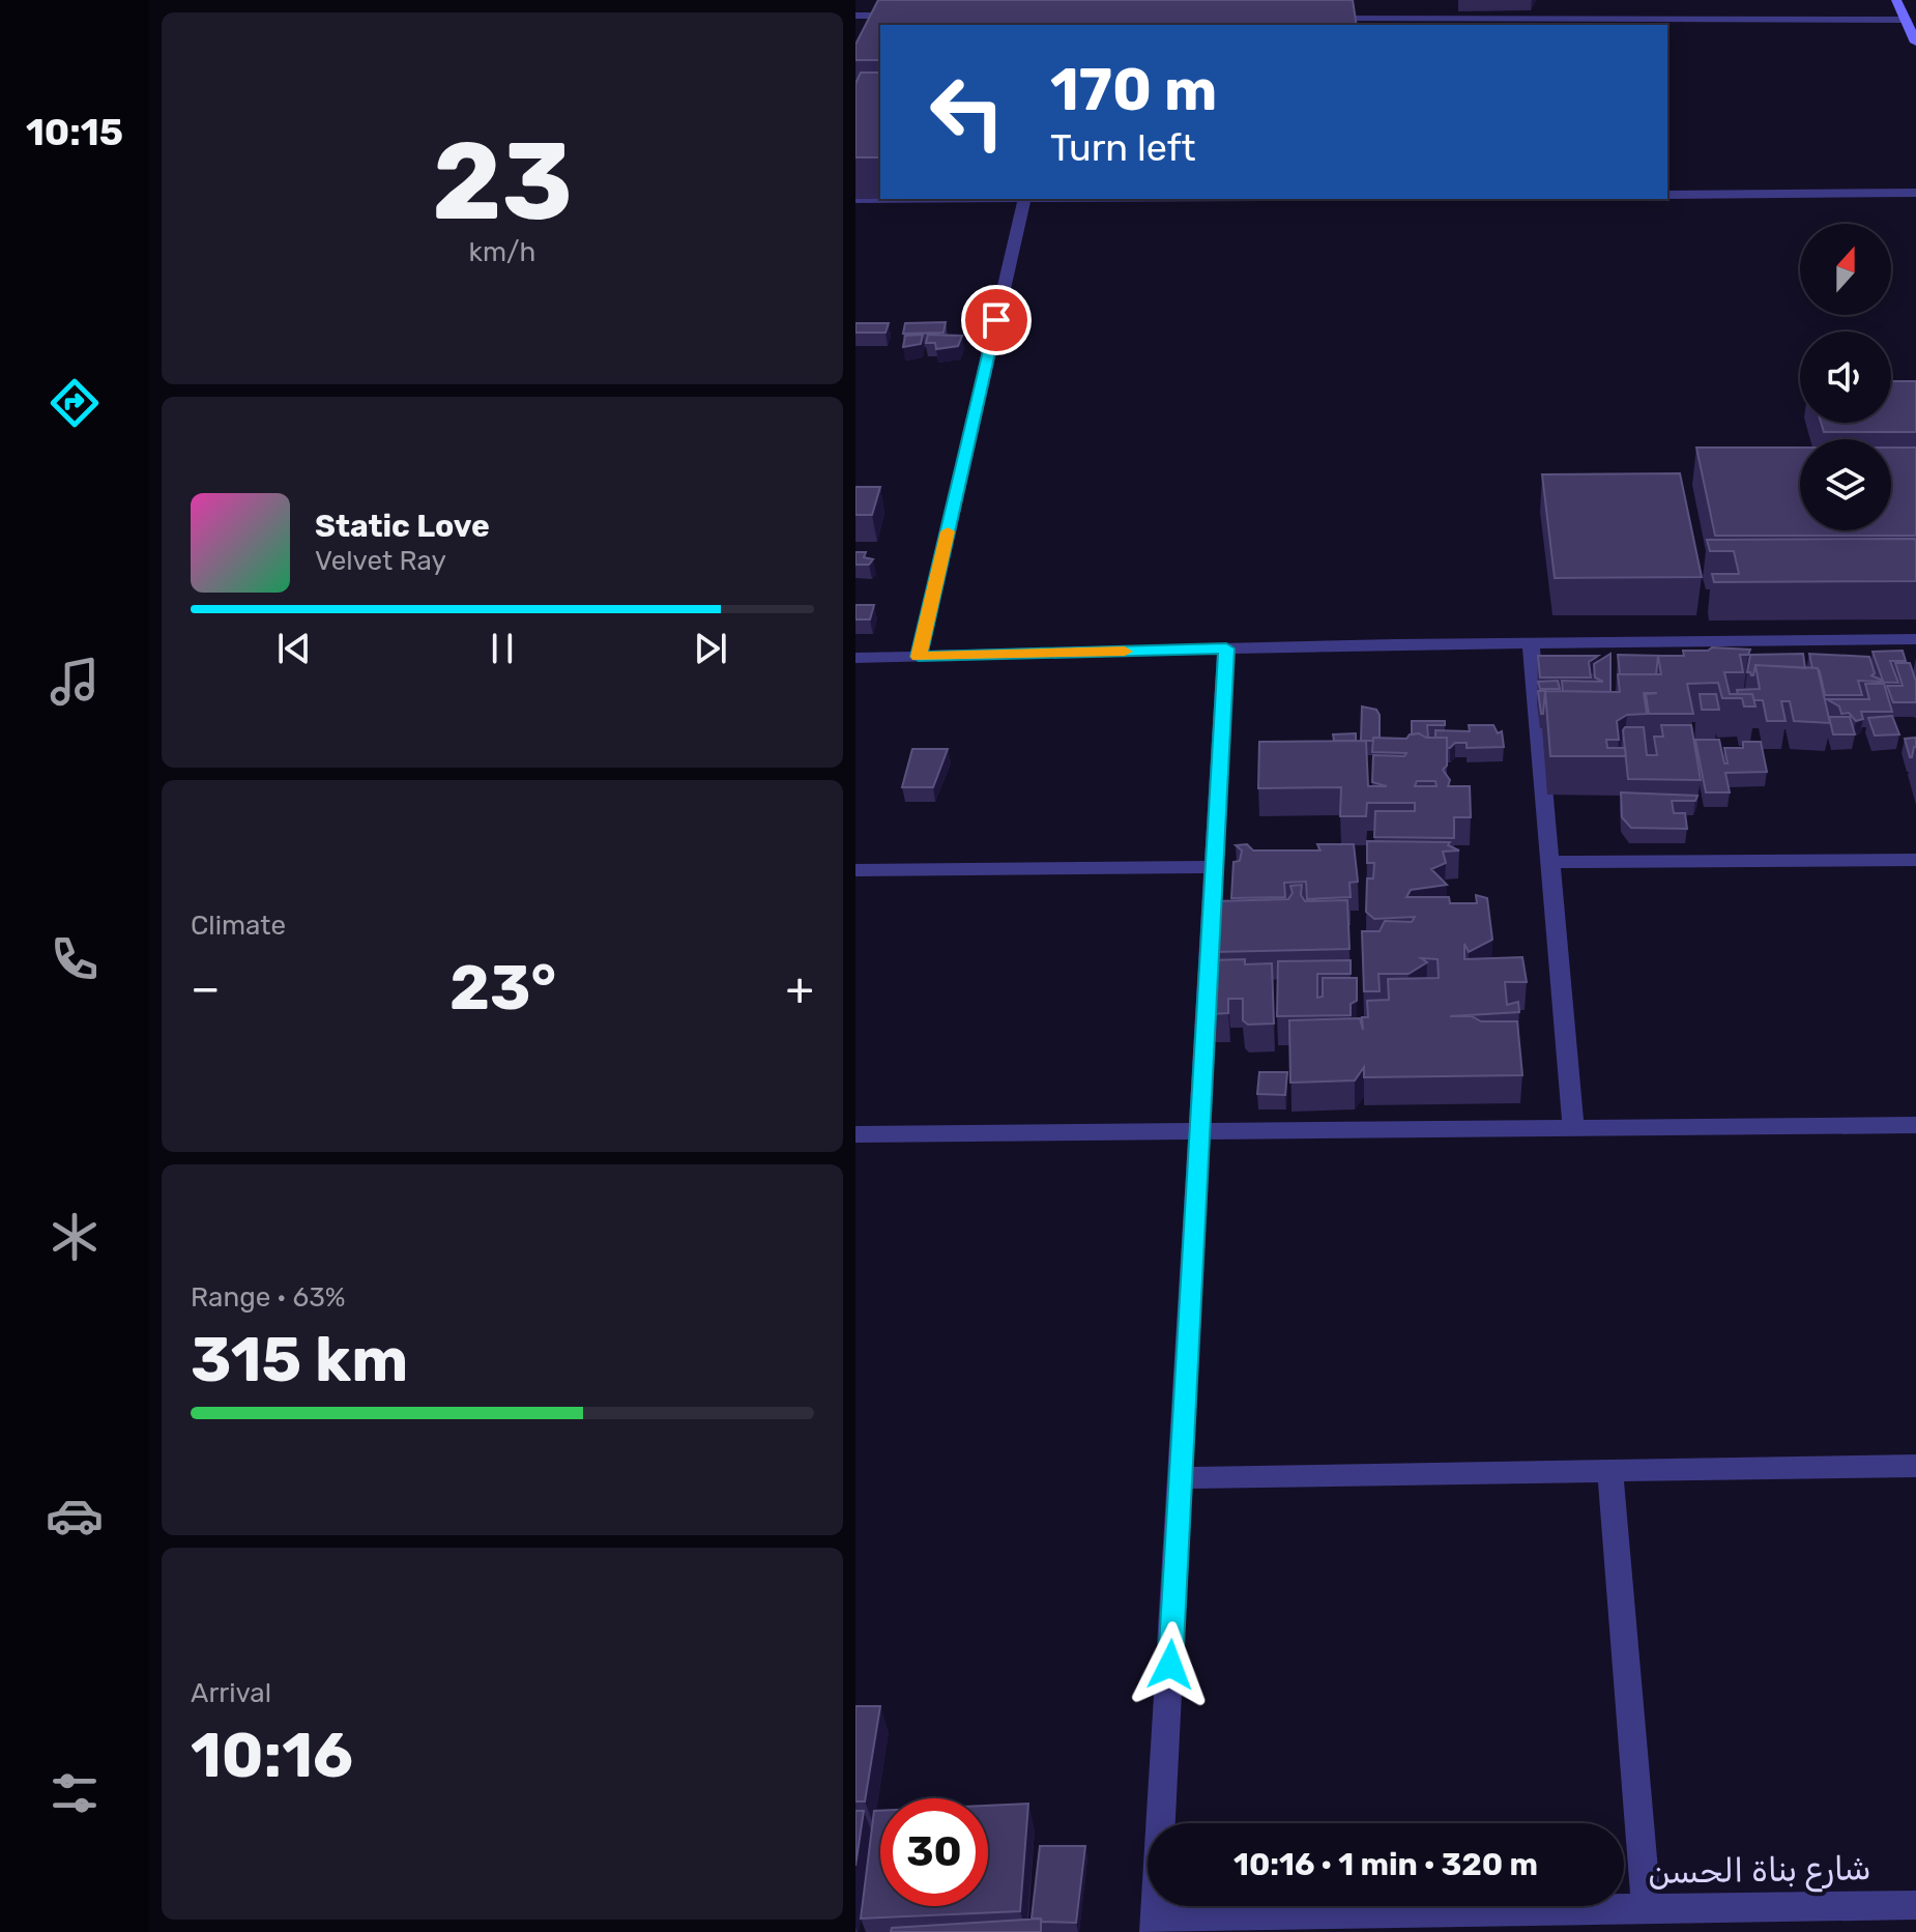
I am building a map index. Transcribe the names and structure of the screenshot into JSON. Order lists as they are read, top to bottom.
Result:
{
  "streets": {
    "street": ["شارع بناة الحسن"]
  },
  "north": "top",
  "page": {
    "tabs": "10:15",
    "tile": [
      ["23", "km/h"],
      "Climate",
      ["Range · 63%", "315 km"],
      ["Arrival", "10:16"]
    ],
    "turn": ["170 m", "Turn left"],
    "song": ["Static Love", "Velvet Ray"],
    "heat": ["−", "23°", "+"],
    "limit": "30",
    "trip": "10:16 · 1 min · 320 m"
  }
}
